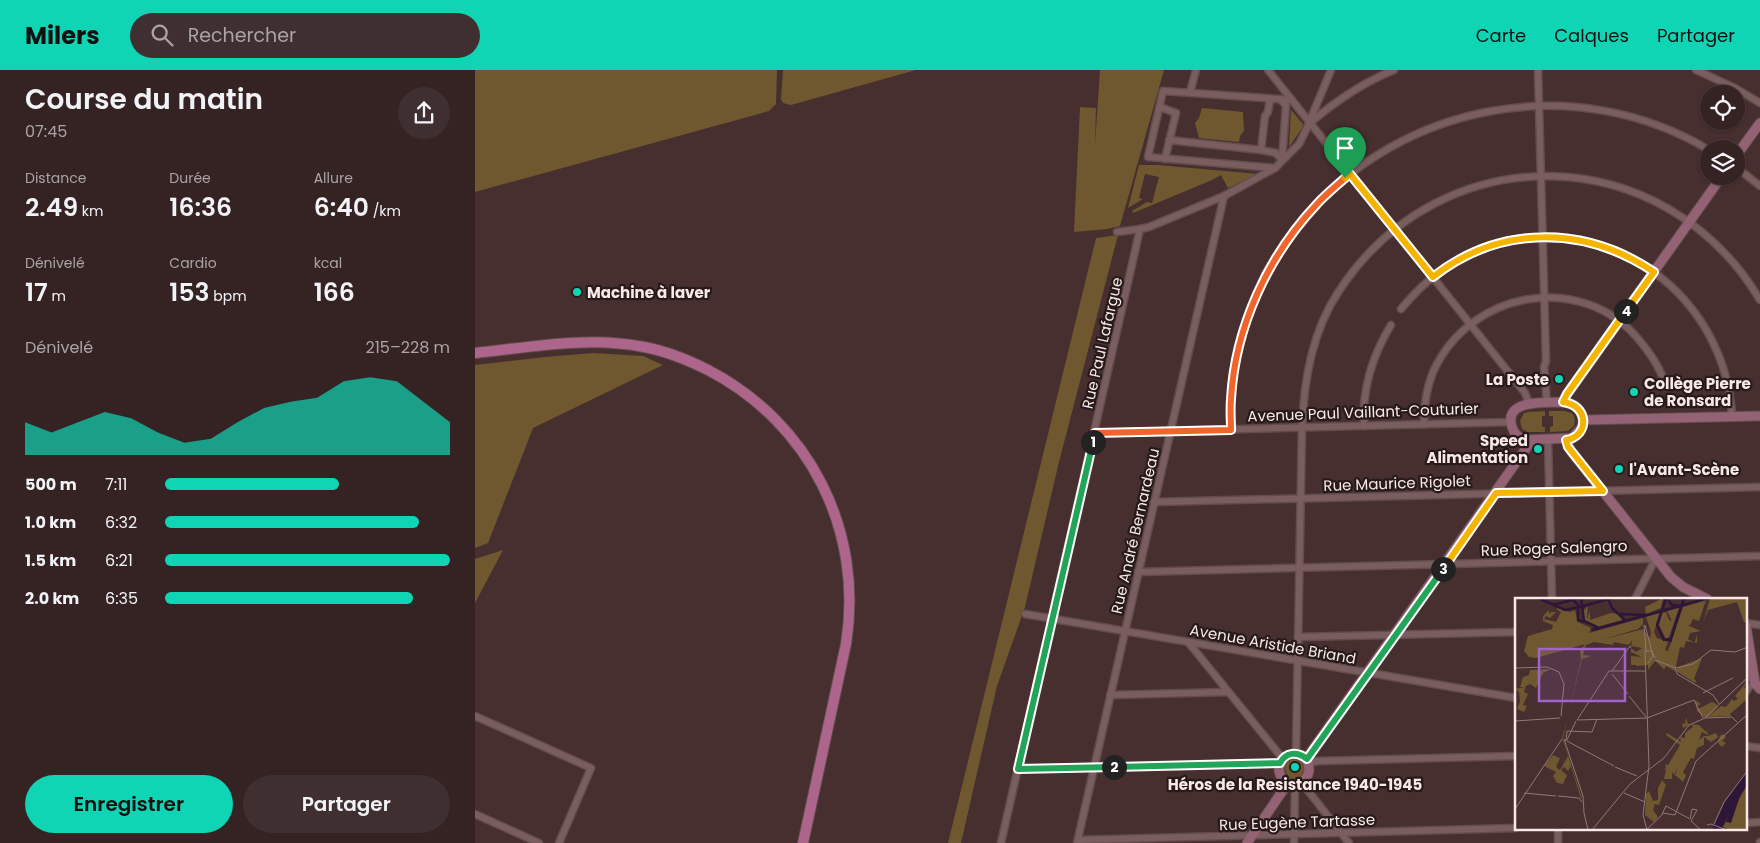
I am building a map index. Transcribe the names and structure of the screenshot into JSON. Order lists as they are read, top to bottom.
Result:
{
  "streets": {
    "street": [
      "Rue Paul Lafargue",
      "Avenue Paul Vaillant-Couturier",
      "Rue Maurice Rigolet",
      "Rue André Bernardeau",
      "Rue Roger Salengro",
      "Avenue Aristide Briand",
      "Rue Eugène Tartasse"
    ]
  },
  "crossings": [
    ["Rue Paul Lafargue", "Avenue Paul Vaillant-Couturier"],
    ["Rue Paul Lafargue", "Avenue Aristide Briand"],
    ["Avenue Paul Vaillant-Couturier", "Rue André Bernardeau"],
    ["Rue Maurice Rigolet", "Rue André Bernardeau"],
    ["Rue André Bernardeau", "Rue Roger Salengro"],
    ["Rue André Bernardeau", "Avenue Aristide Briand"],
    ["Rue André Bernardeau", "Rue Eugène Tartasse"]
  ],
  "places": [
    "Machine à laver",
    "La Poste",
    "Collège Pierre de Ronsard",
    "Speed Alimentation",
    "l'Avant-Scène",
    "Héros de la Resistance 1940-1945"
  ],
  "page": {
    "header": "Milers",
    "search": "Rechercher",
    "nav": ["Carte", "Calques", "Partager"],
    "heading": ["Course du matin", "07:45"],
    "stats": [
      ["Distance", "2.49 km"],
      ["Durée", "16:36"],
      ["Allure", "6:40 /km"],
      ["Dénivelé", "17 m"],
      ["Cardio", "153 bpm"],
      ["kcal", "166"]
    ],
    "pins": [
      "4",
      "1",
      "3",
      "2"
    ],
    "chart": ["Dénivelé", "215–228 m"],
    "list": [
      {
        "name": "500 m",
        "note": "7:11"
      },
      {
        "name": "1.0 km",
        "note": "6:32"
      },
      {
        "name": "1.5 km",
        "note": "6:21"
      },
      {
        "name": "2.0 km",
        "note": "6:35"
      }
    ],
    "buttons": ["Enregistrer", "Partager"]
  }
}
